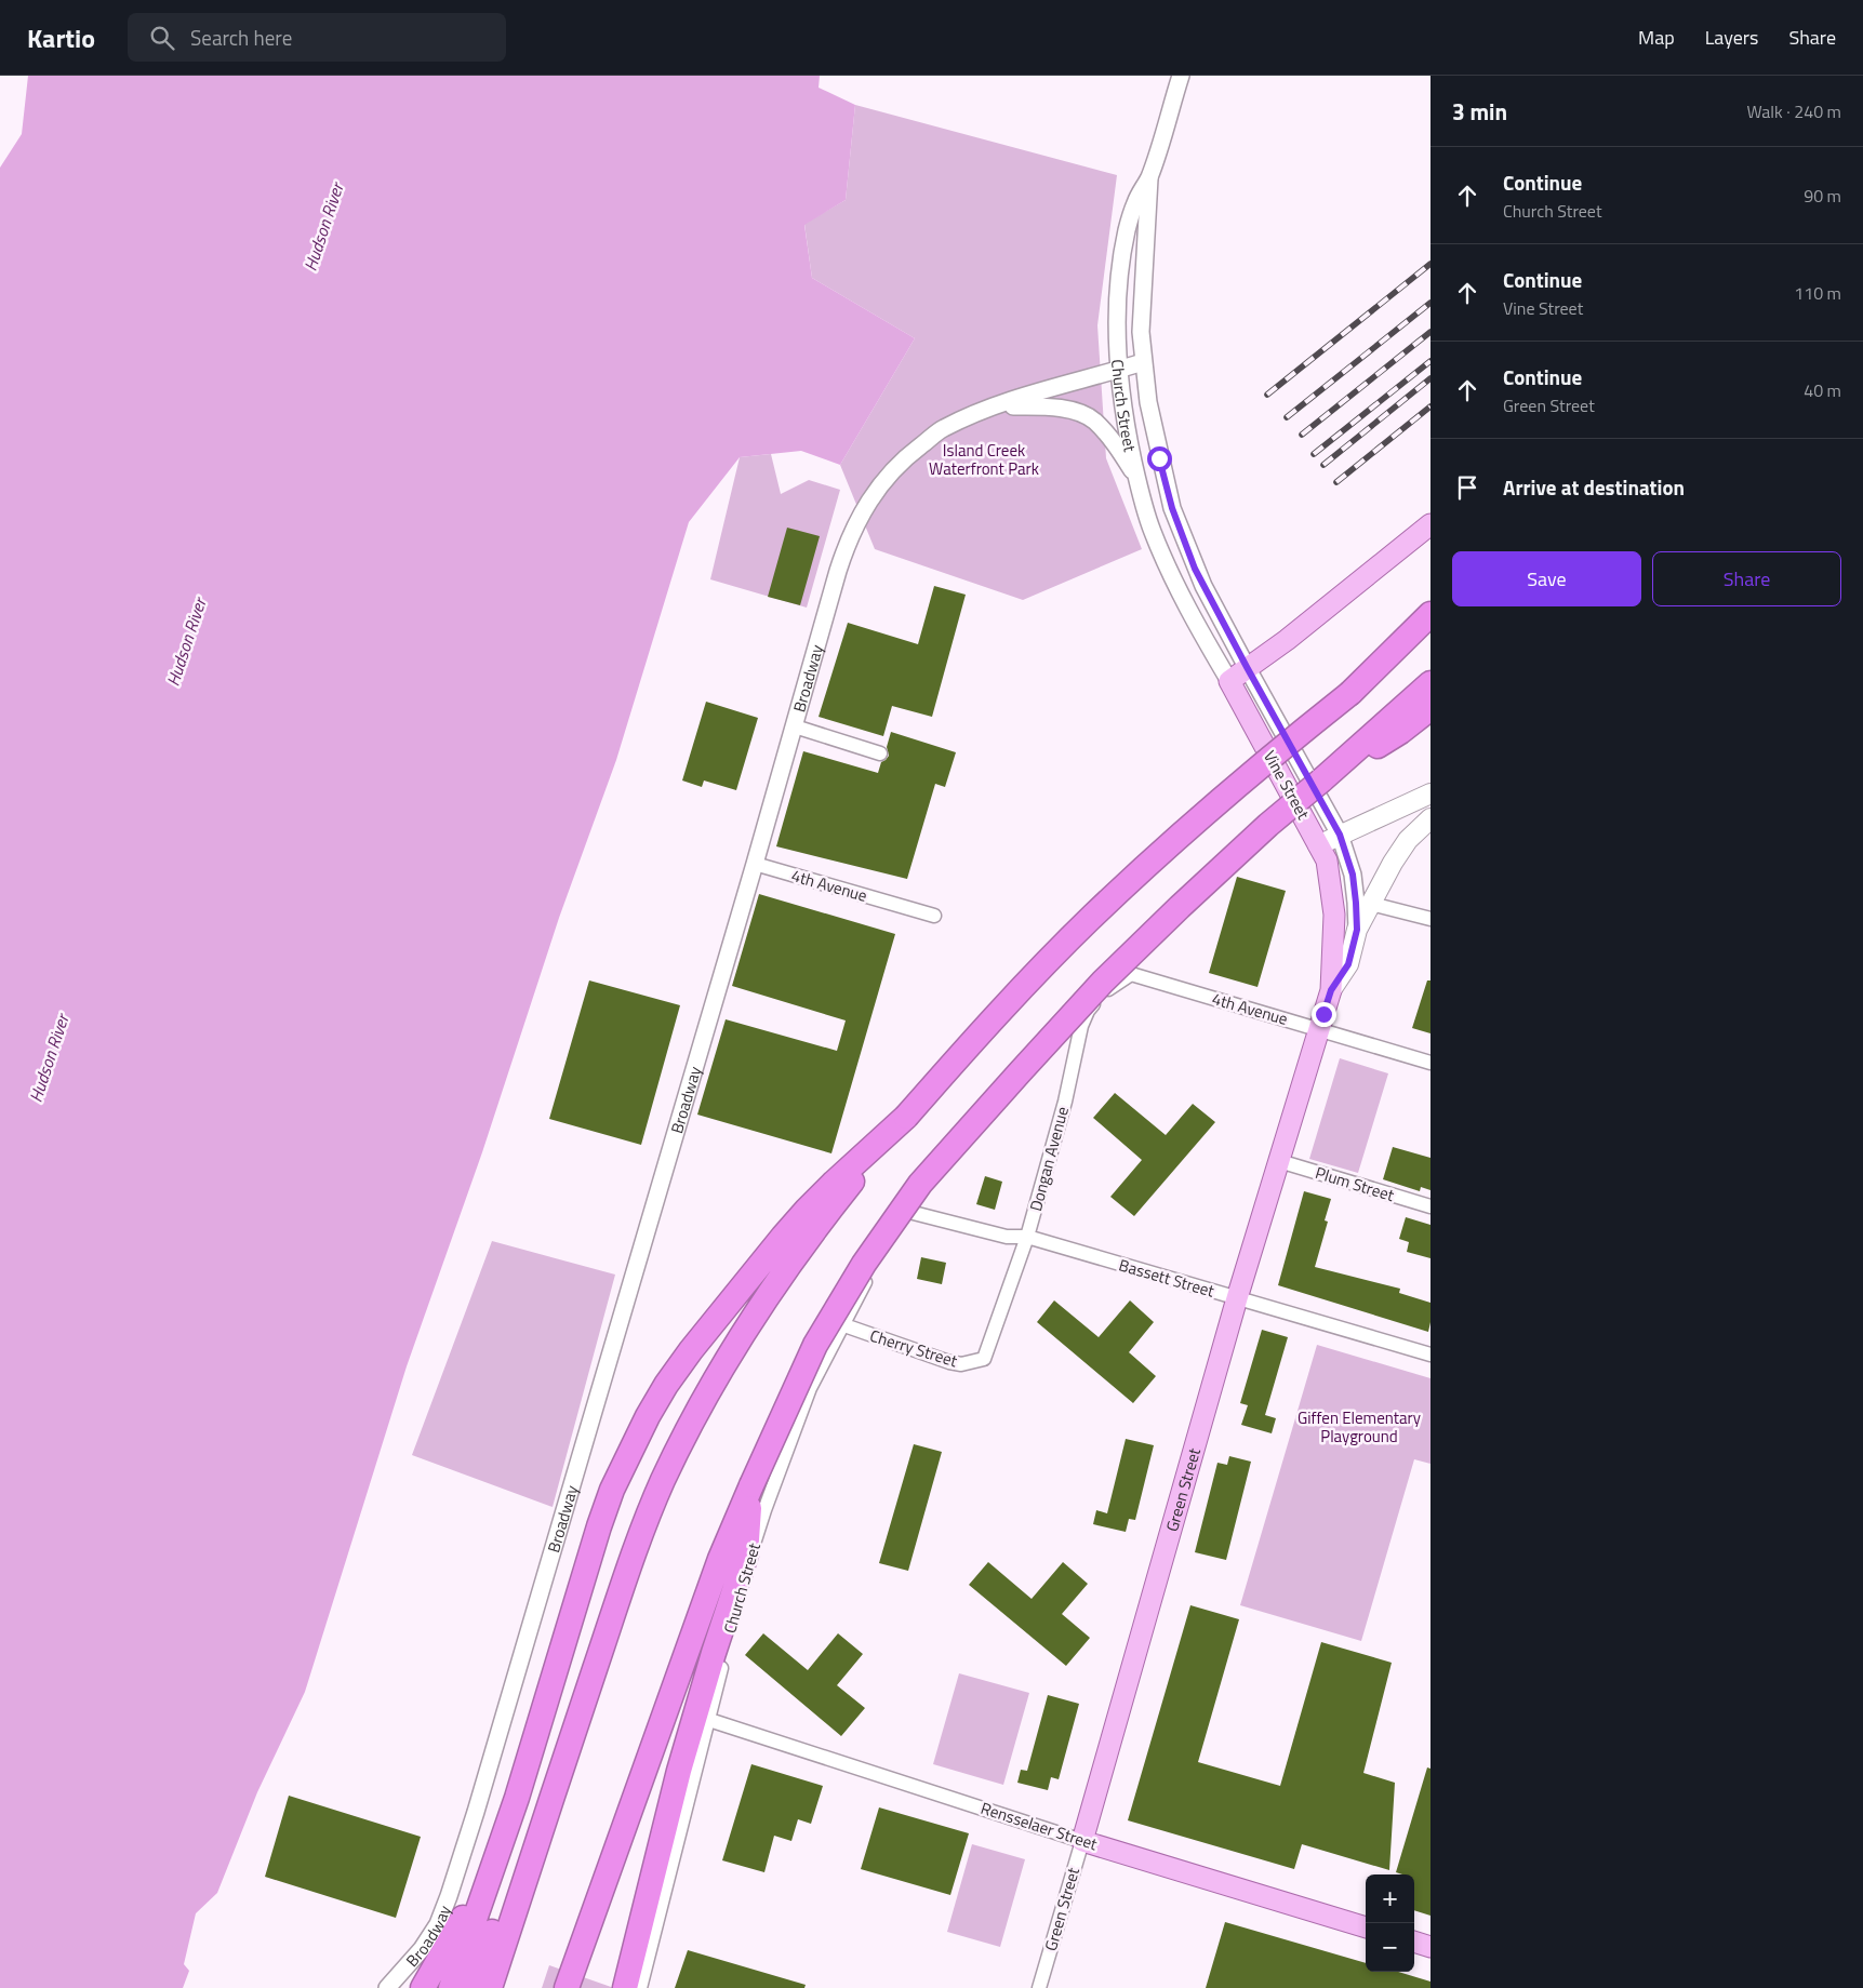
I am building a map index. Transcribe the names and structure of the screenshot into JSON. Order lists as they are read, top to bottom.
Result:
{
  "streets": {
    "main road": ["Vine Street", "Green Street", "Rensselaer Street"],
    "street": [
      "Church Street",
      "Broadway",
      "4th Avenue",
      "Dongan Avenue",
      "Plum Street",
      "Bassett Street",
      "Cherry Street"
    ]
  },
  "crossings": [
    ["Church Street", "Broadway"],
    ["Church Street", "Vine Street"],
    ["Church Street", "Bassett Street"],
    ["Church Street", "Cherry Street"],
    ["Church Street", "Rensselaer Street"],
    ["Broadway", "4th Avenue"],
    ["Vine Street", "Green Street"],
    ["4th Avenue", "Dongan Avenue"],
    ["4th Avenue", "Green Street"],
    ["Dongan Avenue", "Bassett Street"],
    ["Dongan Avenue", "Cherry Street"],
    ["Plum Street", "Green Street"],
    ["Bassett Street", "Green Street"],
    ["Green Street", "Rensselaer Street"]
  ],
  "water": ["Hudson River"],
  "parks": ["Island Creek Waterfront Park", "Giffen Elementary Playground"],
  "page": {
    "header": "Kartio",
    "search": "Search here",
    "nav": ["Map", "Layers", "Share"],
    "heading": ["3 min", "Walk · 240 m"],
    "list": [
      ["Continue", "Church Street", "90 m"],
      ["Continue", "Vine Street", "110 m"],
      ["Continue", "Green Street", "40 m"],
      "Arrive at destination"
    ],
    "buttons": ["Save", "Share"],
    "map_buttons": ["+", "−"]
  }
}
